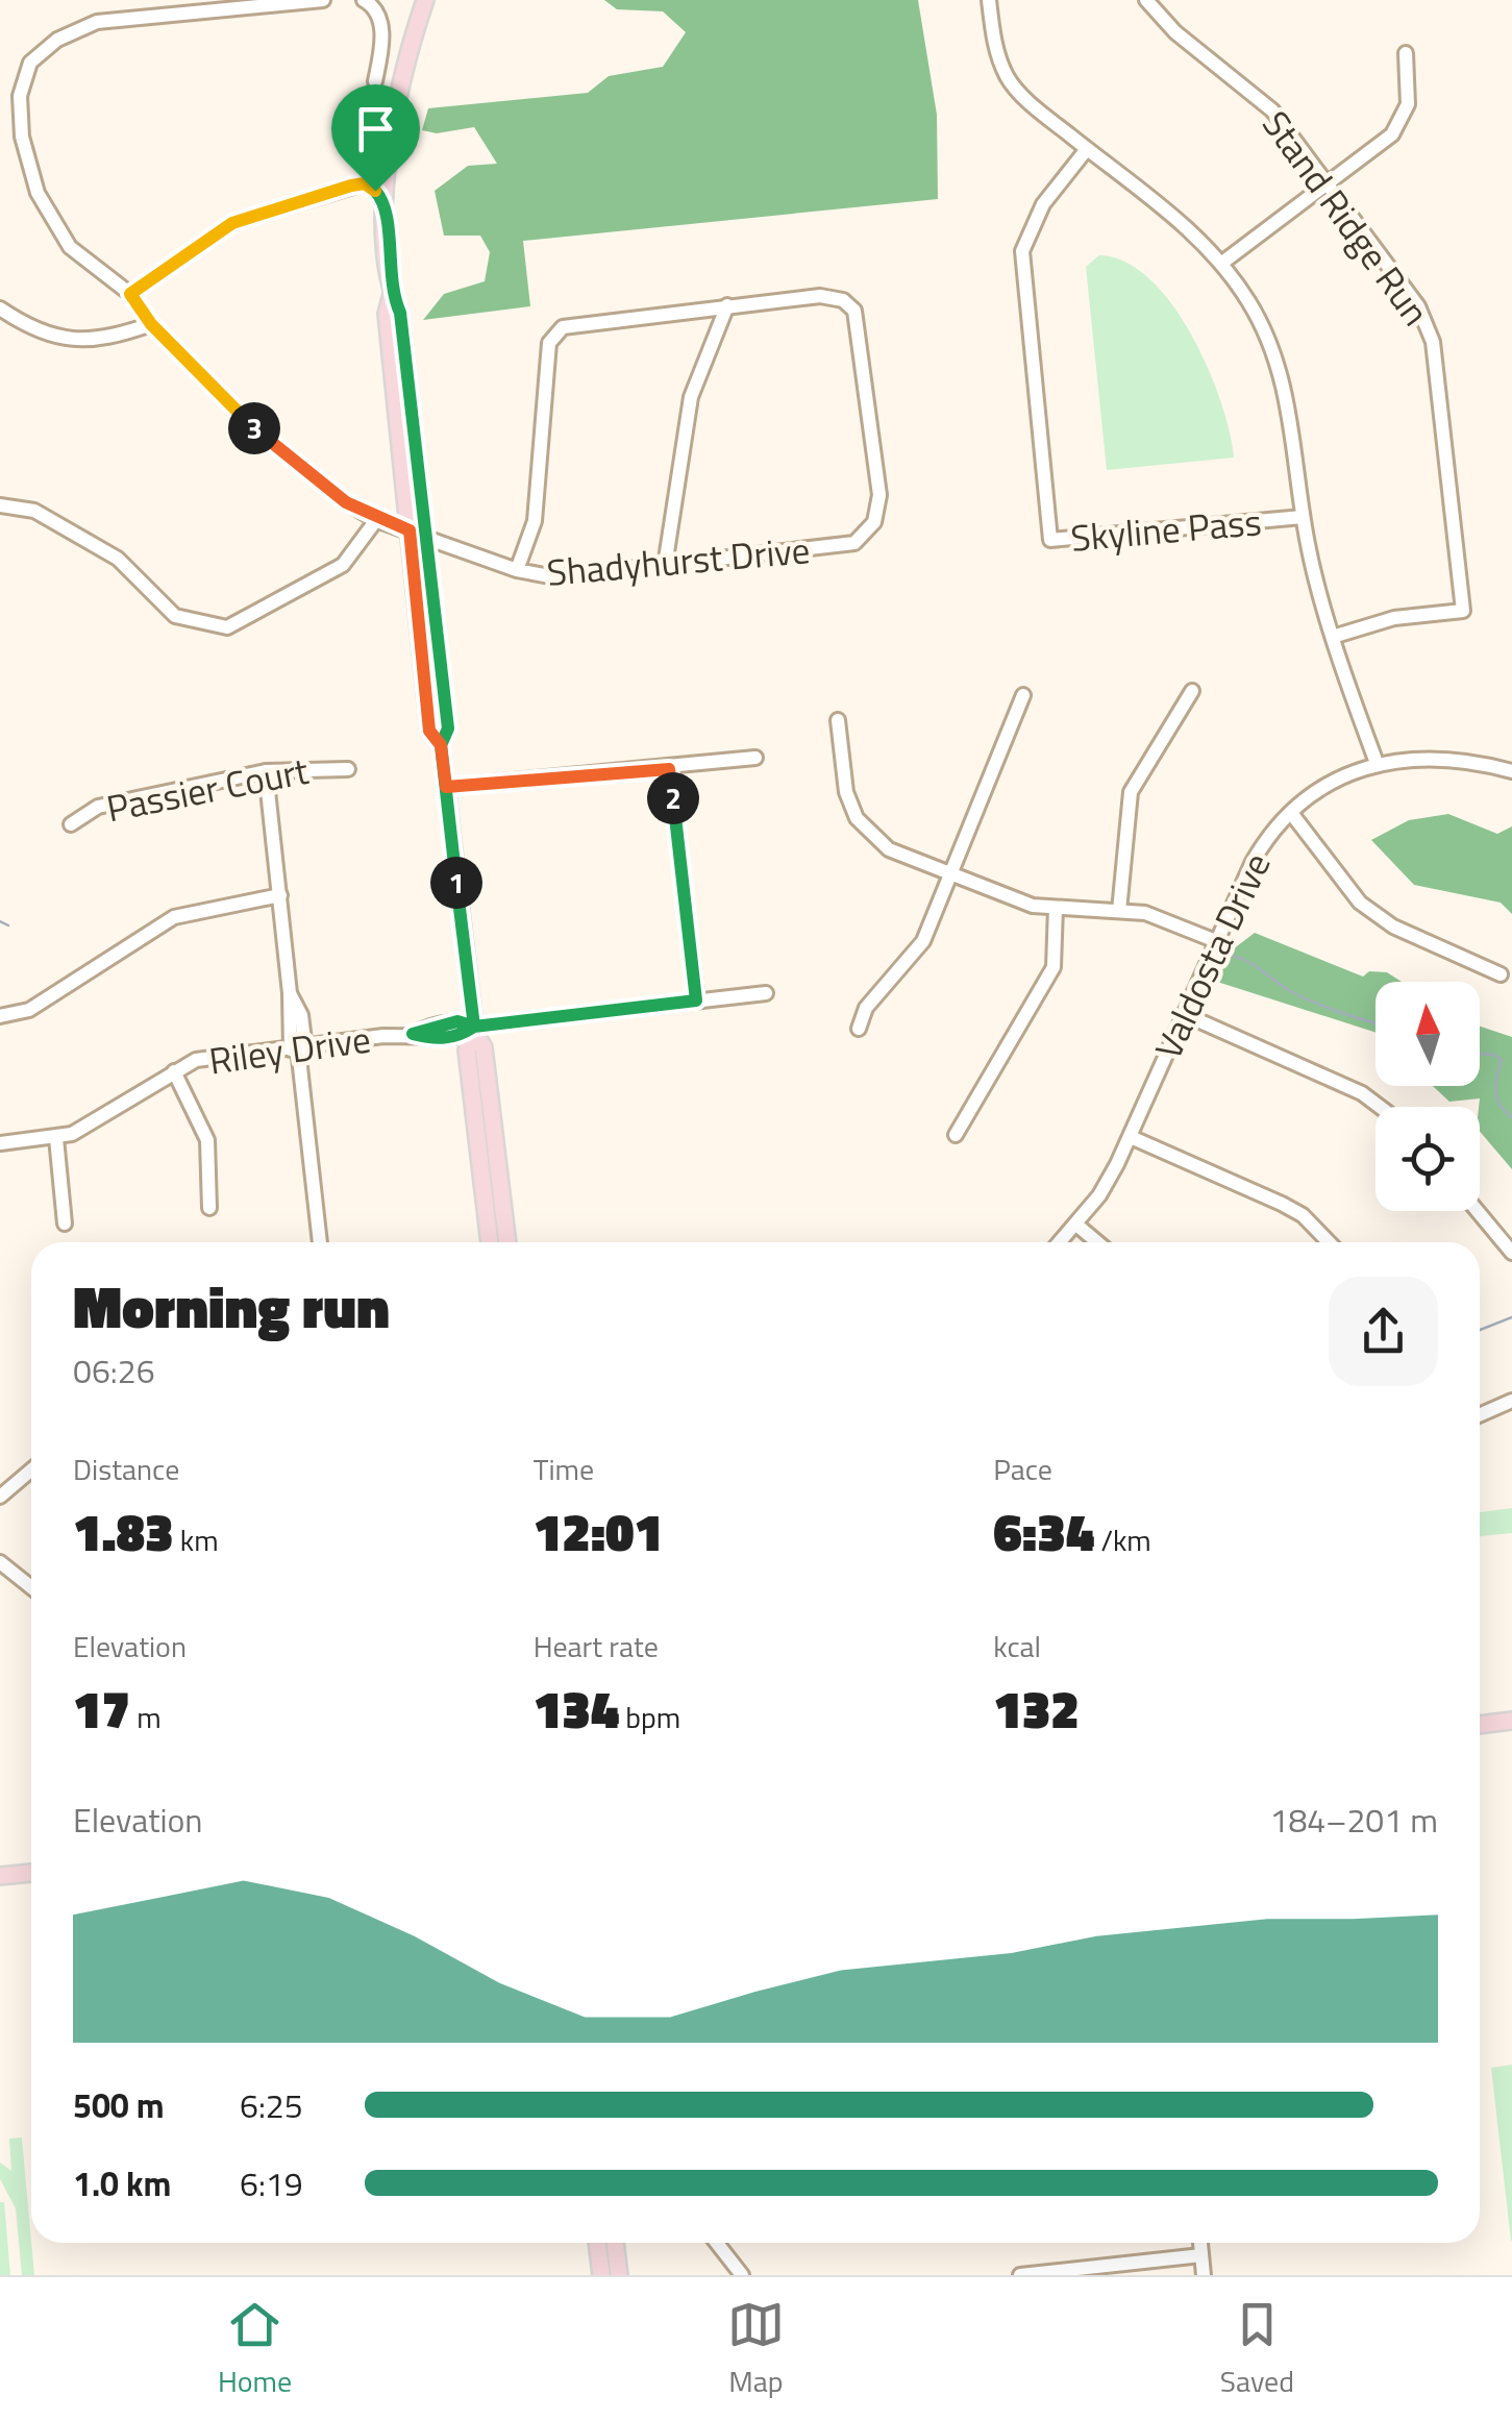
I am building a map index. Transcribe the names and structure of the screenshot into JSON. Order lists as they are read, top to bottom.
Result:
{
  "streets": {
    "street": [
      "Stand Ridge Run",
      "Skyline Pass",
      "Shadyhurst Drive",
      "Passier Court",
      "Valdosta Drive",
      "Riley Drive"
    ]
  },
  "north": "top",
  "page": {
    "pins": ["3", "2", "1"],
    "heading": ["Morning run", "06:26"],
    "stats": [
      ["Distance", "1.83 km"],
      ["Time", "12:01"],
      ["Pace", "6:34 /km"],
      ["Elevation", "17 m"],
      ["Heart rate", "134 bpm"],
      ["kcal", "132"]
    ],
    "chart": ["Elevation", "184–201 m"],
    "list": [
      {
        "name": "500 m",
        "note": "6:25"
      },
      {
        "name": "1.0 km",
        "note": "6:19"
      }
    ],
    "tabs": ["Home", "Map", "Saved"]
  }
}
